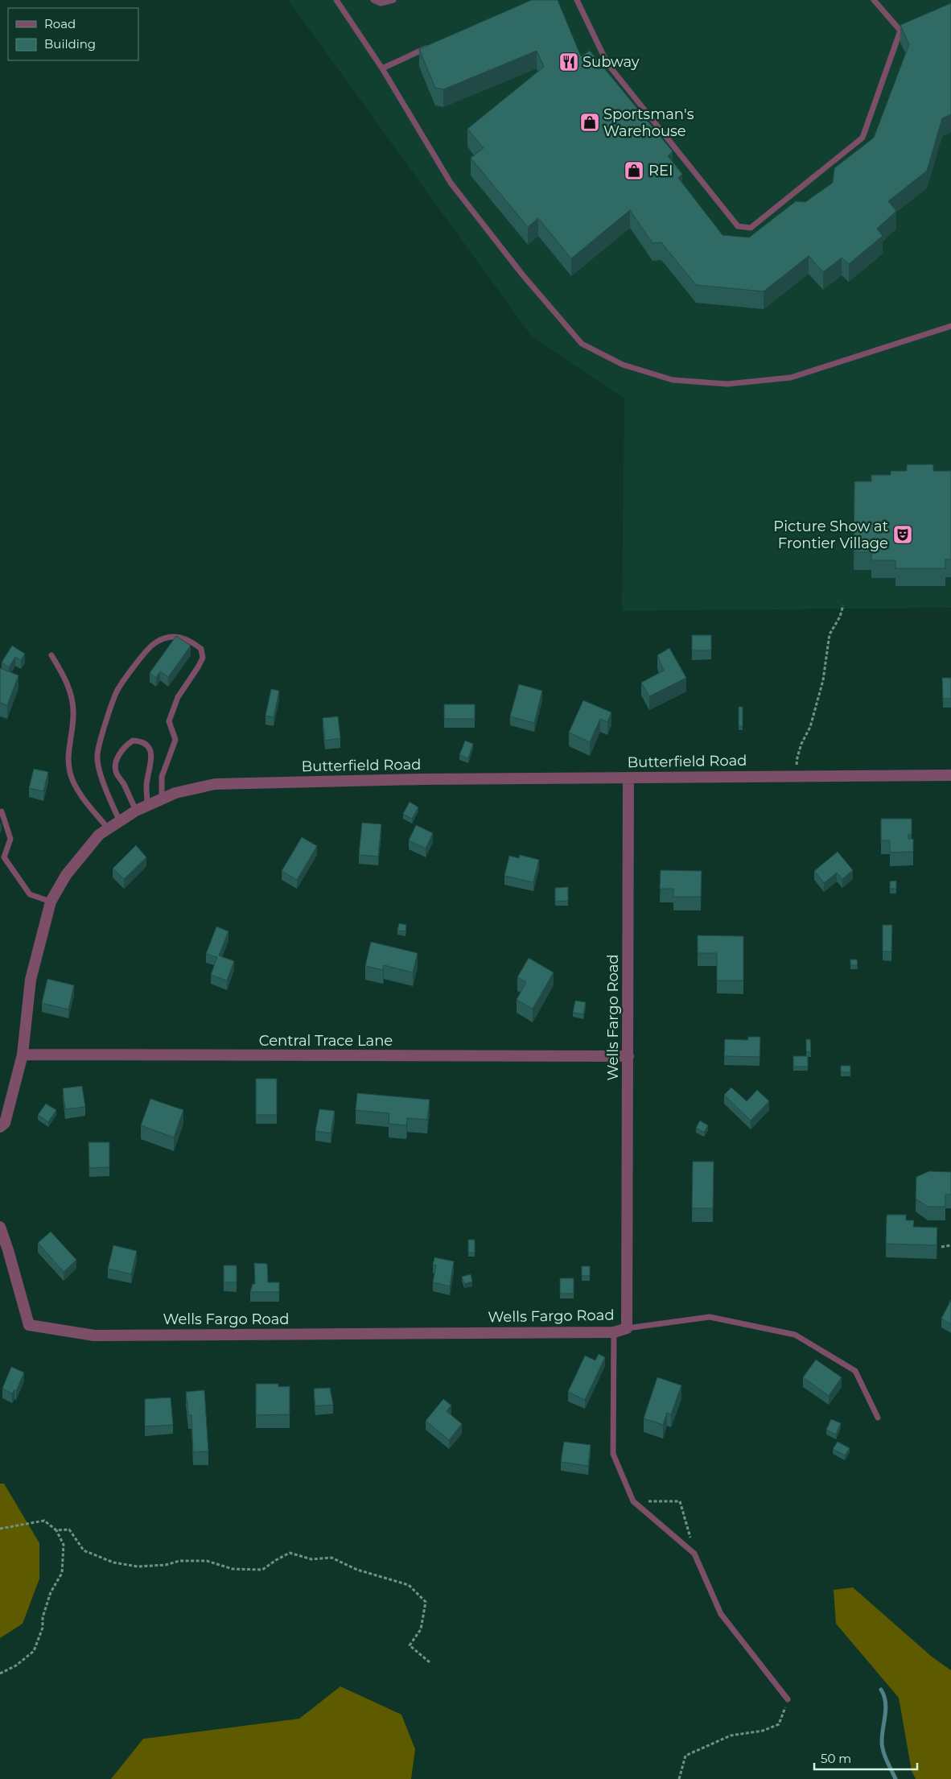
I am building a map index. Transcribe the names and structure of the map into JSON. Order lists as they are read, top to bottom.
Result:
{
  "streets": {
    "street": ["Butterfield Road", "Wells Fargo Road", "Central Trace Lane"]
  },
  "crossings": [
    ["Butterfield Road", "Wells Fargo Road"],
    ["Butterfield Road", "Central Trace Lane"],
    ["Wells Fargo Road", "Central Trace Lane"]
  ],
  "places": {
    "restaurant": ["Subway"],
    "shop": ["Sportsman's Warehouse", "REI"],
    "theatre": ["Picture Show at Frontier Village"]
  },
  "legend": ["Road", "Building"],
  "scale_bar": "50 m"
}
